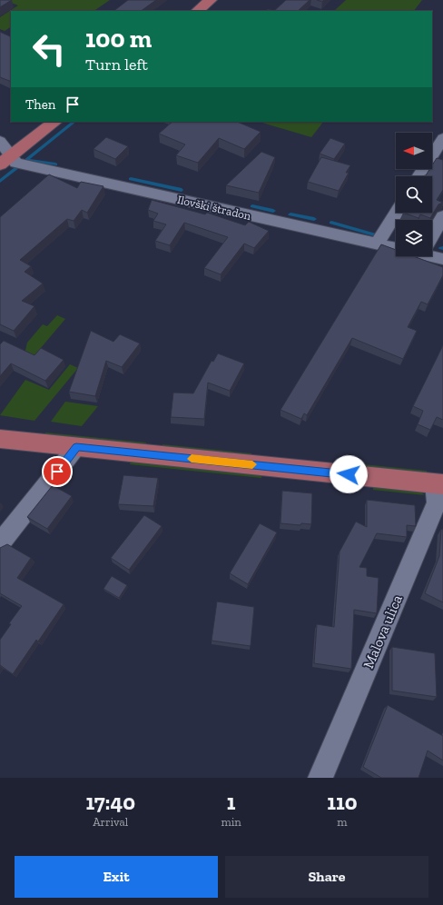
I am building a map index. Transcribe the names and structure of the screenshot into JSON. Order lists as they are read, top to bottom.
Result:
{
  "streets": {
    "street": ["Ilovški štradon", "Malova ulica"]
  },
  "north": "left",
  "page": {
    "turn": ["100 m", "Turn left"],
    "then": "Then",
    "eta": [
      "17:40",
      "Arrival",
      "1",
      "min",
      "110",
      "m"
    ],
    "buttons": ["Exit", "Share"]
  }
}
